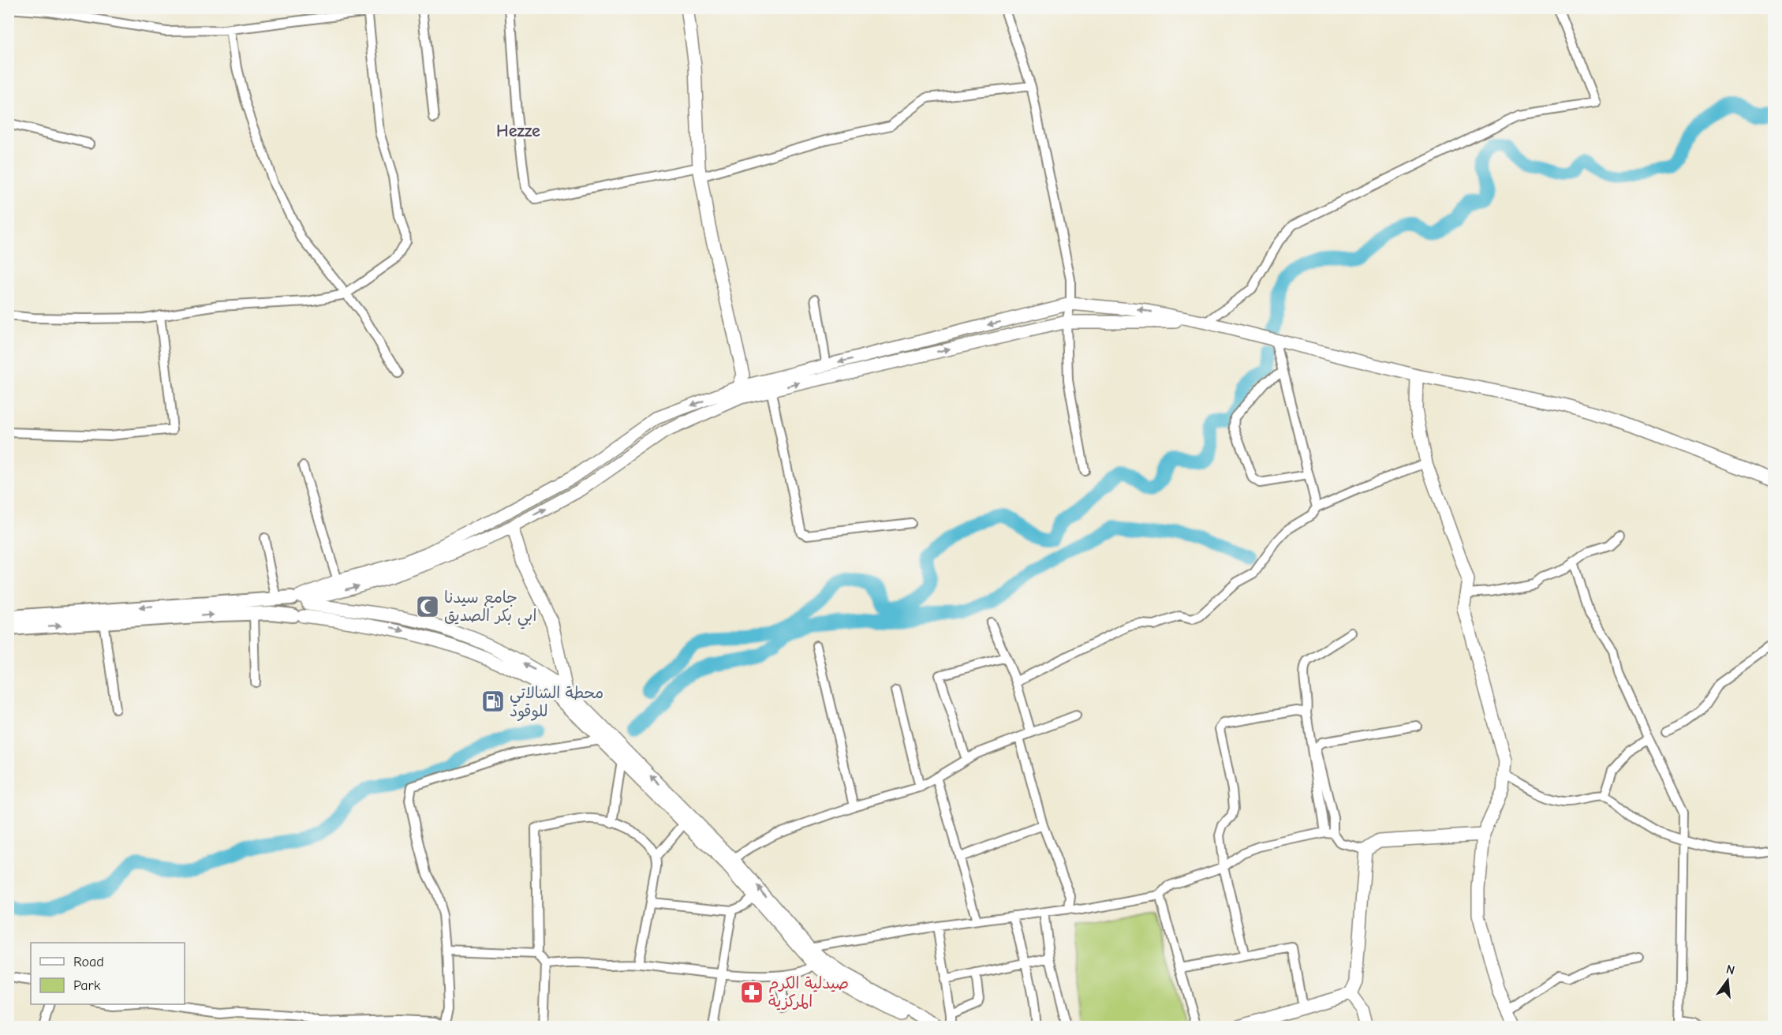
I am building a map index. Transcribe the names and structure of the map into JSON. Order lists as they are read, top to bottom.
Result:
{
  "districts": ["Hezze"],
  "places": {
    "mosque": ["جامع سيدنا ابي بكر الصديق"],
    "fuel station": ["محطة الشالاتي للوقود"],
    "pharmacy": ["صيدلية الكرم المركزية"]
  },
  "legend": ["Road", "Park"],
  "north": "top"
}
